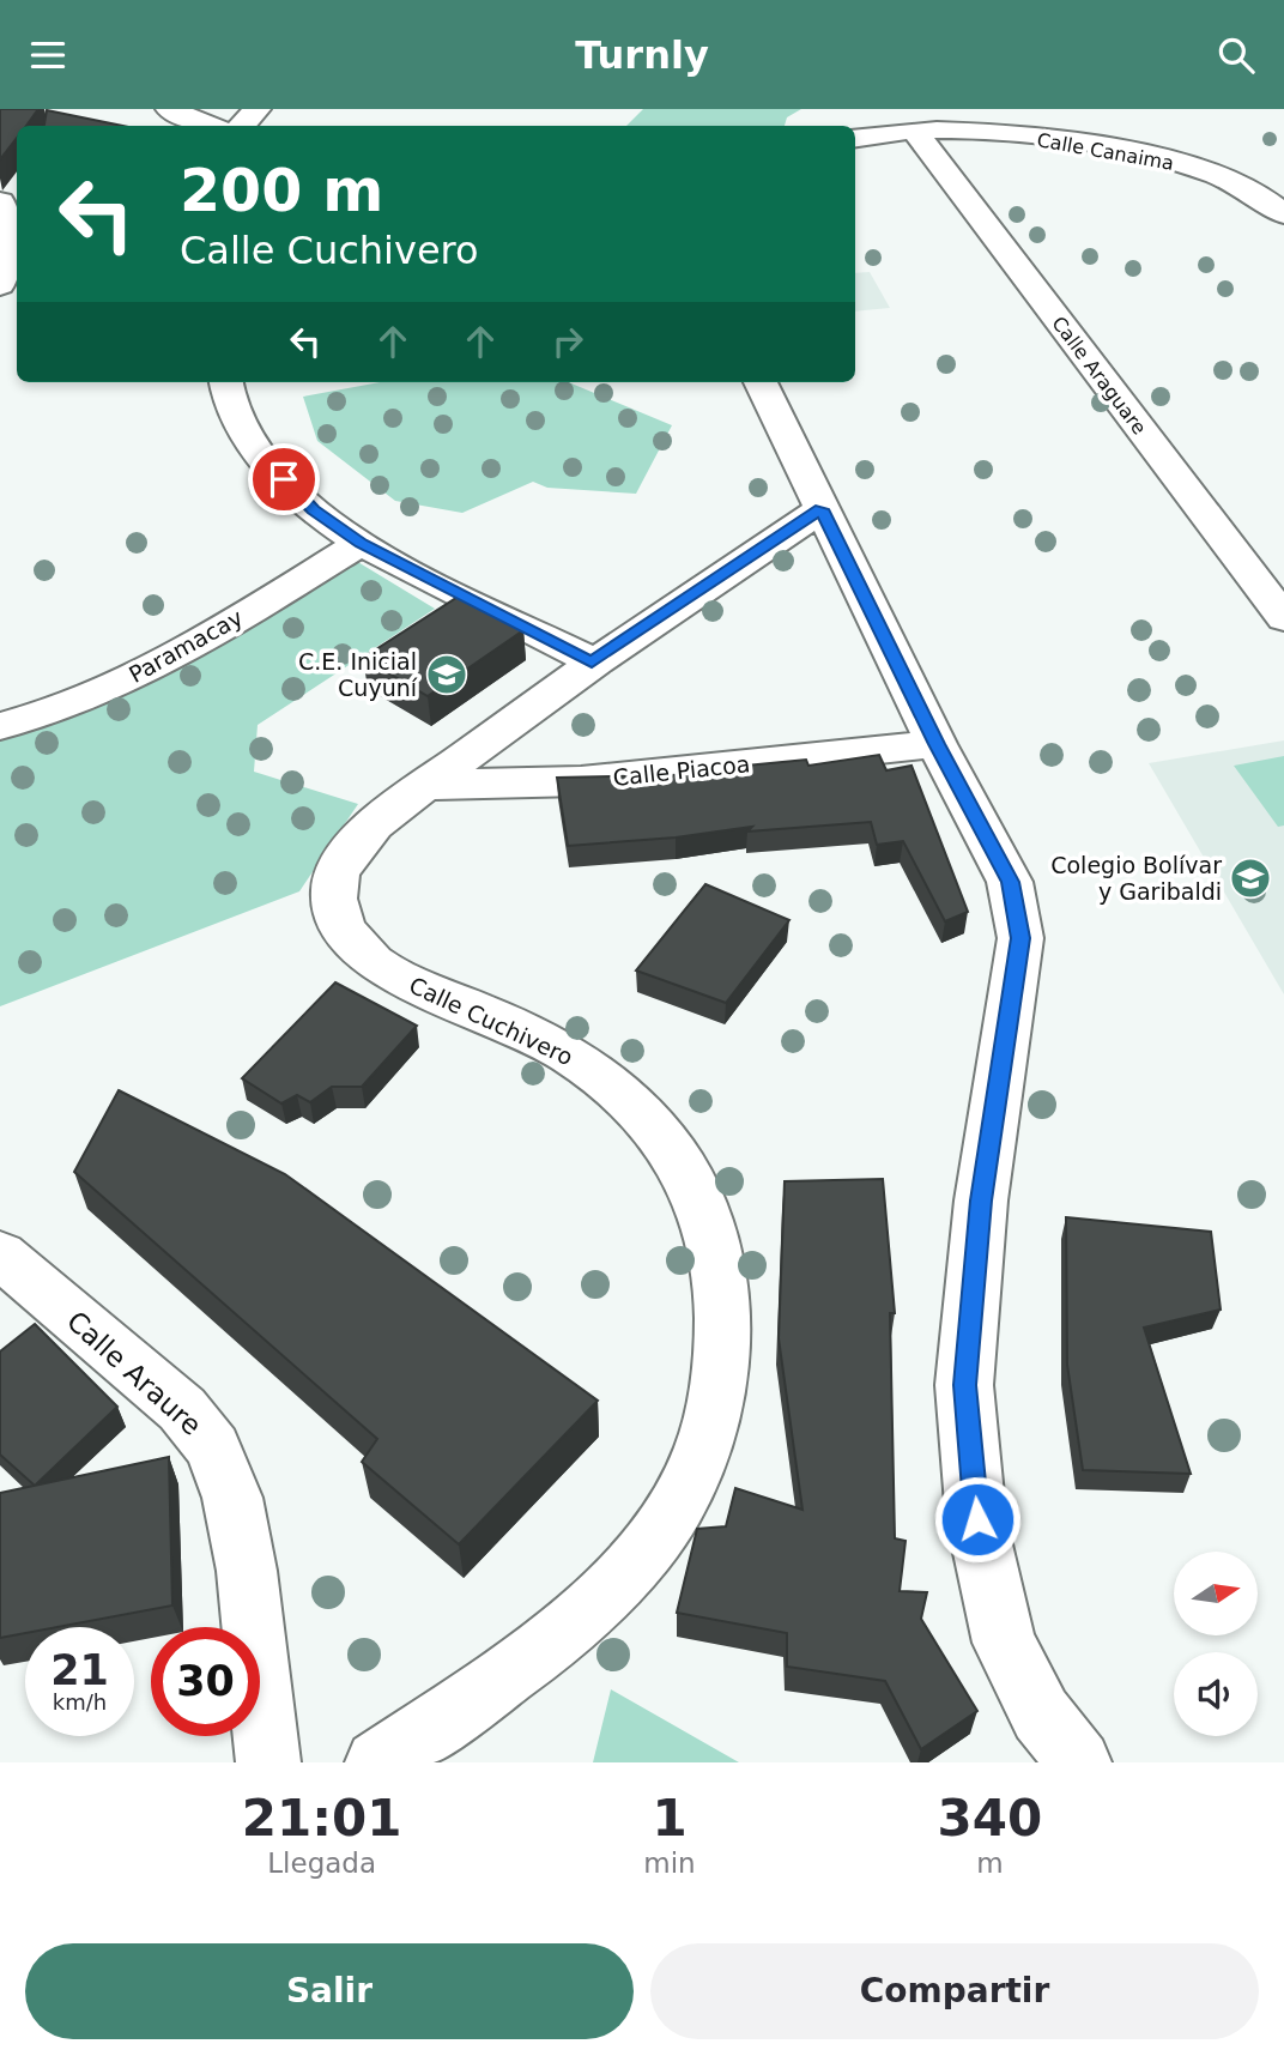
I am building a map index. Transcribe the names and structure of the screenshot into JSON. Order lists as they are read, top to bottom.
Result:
{
  "streets": {
    "street": [
      "Calle Canaima",
      "Calle Araguare",
      "Paramacay",
      "Calle Piacoa",
      "Calle Cuchivero",
      "Calle Araure"
    ]
  },
  "crossings": [
    ["Calle Canaima", "Calle Araguare"],
    ["Calle Piacoa", "Calle Cuchivero"]
  ],
  "places": {
    "school or university": ["C.E. Inicial Cuyuní", "Colegio Bolívar y Garibaldi"]
  },
  "north": "right",
  "page": {
    "header": "Turnly",
    "turn": ["200 m", "Calle Cuchivero"],
    "speed": "21 km/h",
    "limit": "30",
    "eta": [
      "21:01",
      "Llegada",
      "1",
      "min",
      "340",
      "m"
    ],
    "buttons": ["Salir", "Compartir"]
  }
}
